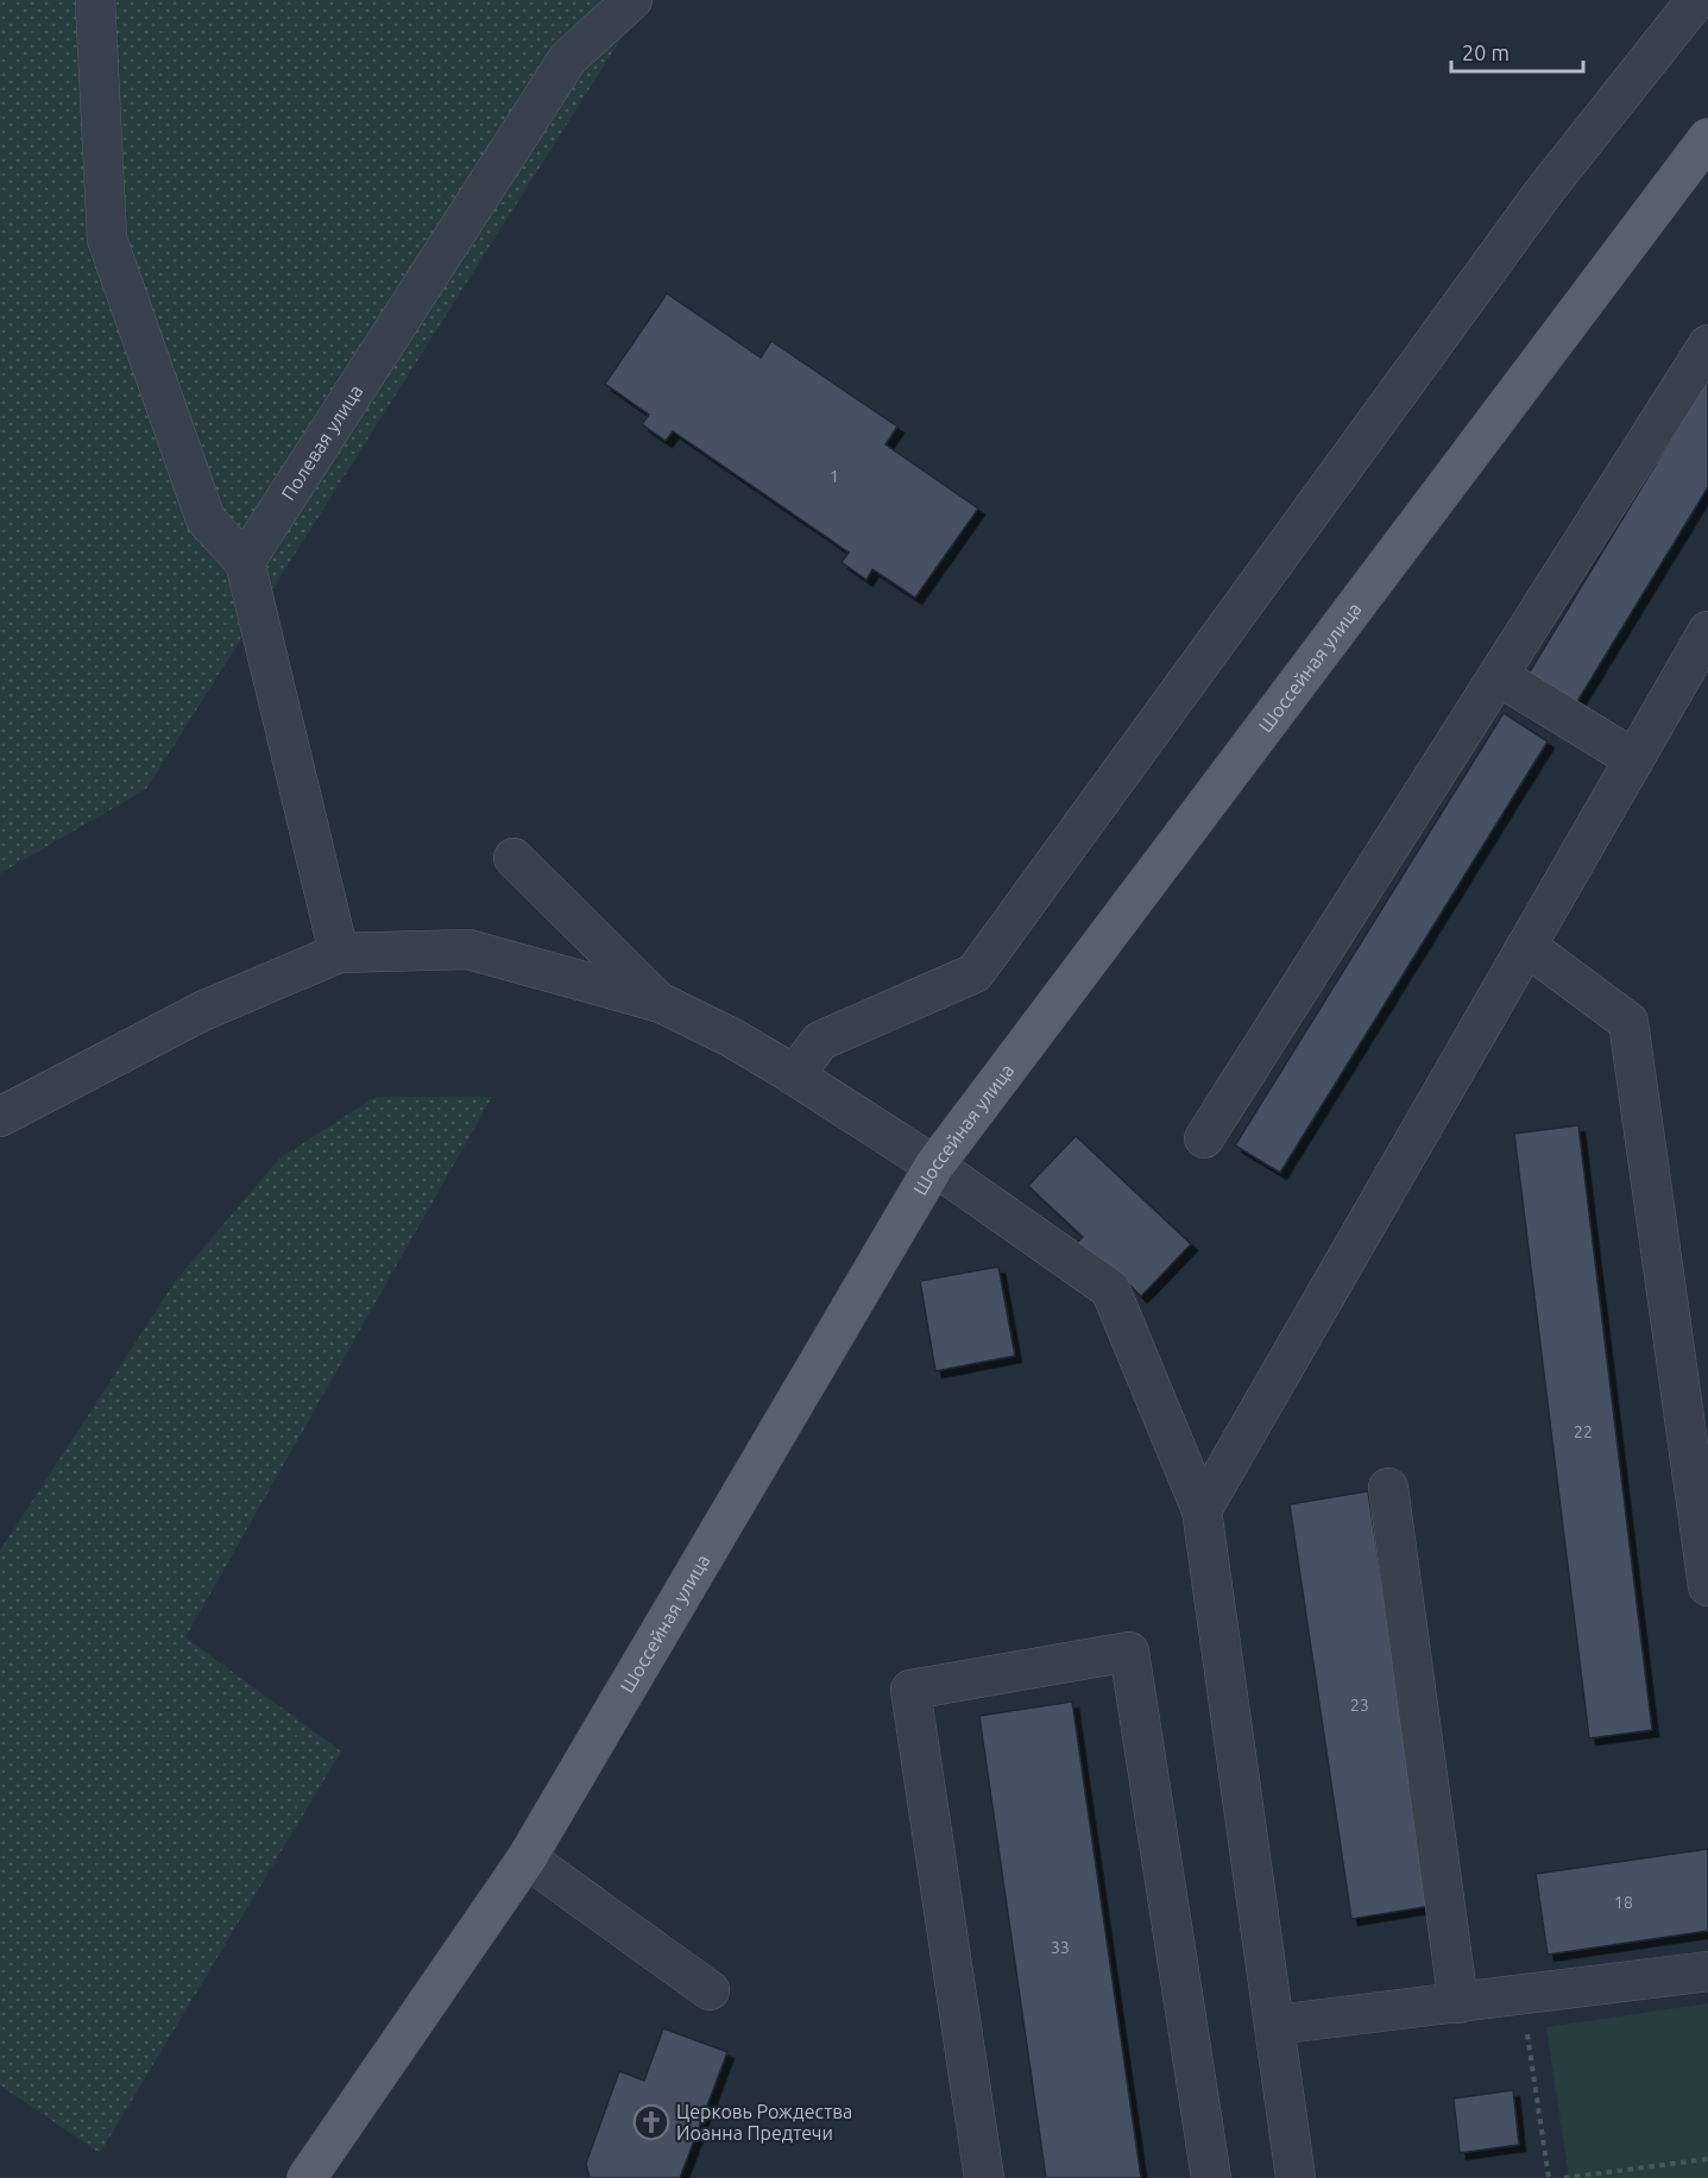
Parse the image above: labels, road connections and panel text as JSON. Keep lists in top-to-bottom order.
{
  "streets": {
    "main road": ["Шоссейная улица"],
    "street": ["Полевая улица"]
  },
  "places": {
    "church": ["Церковь Рождества Иоанна Предтечи"]
  },
  "house_numbers": [
    "1",
    "22",
    "23",
    "18",
    "33"
  ],
  "scale_bar": "20 m"
}
